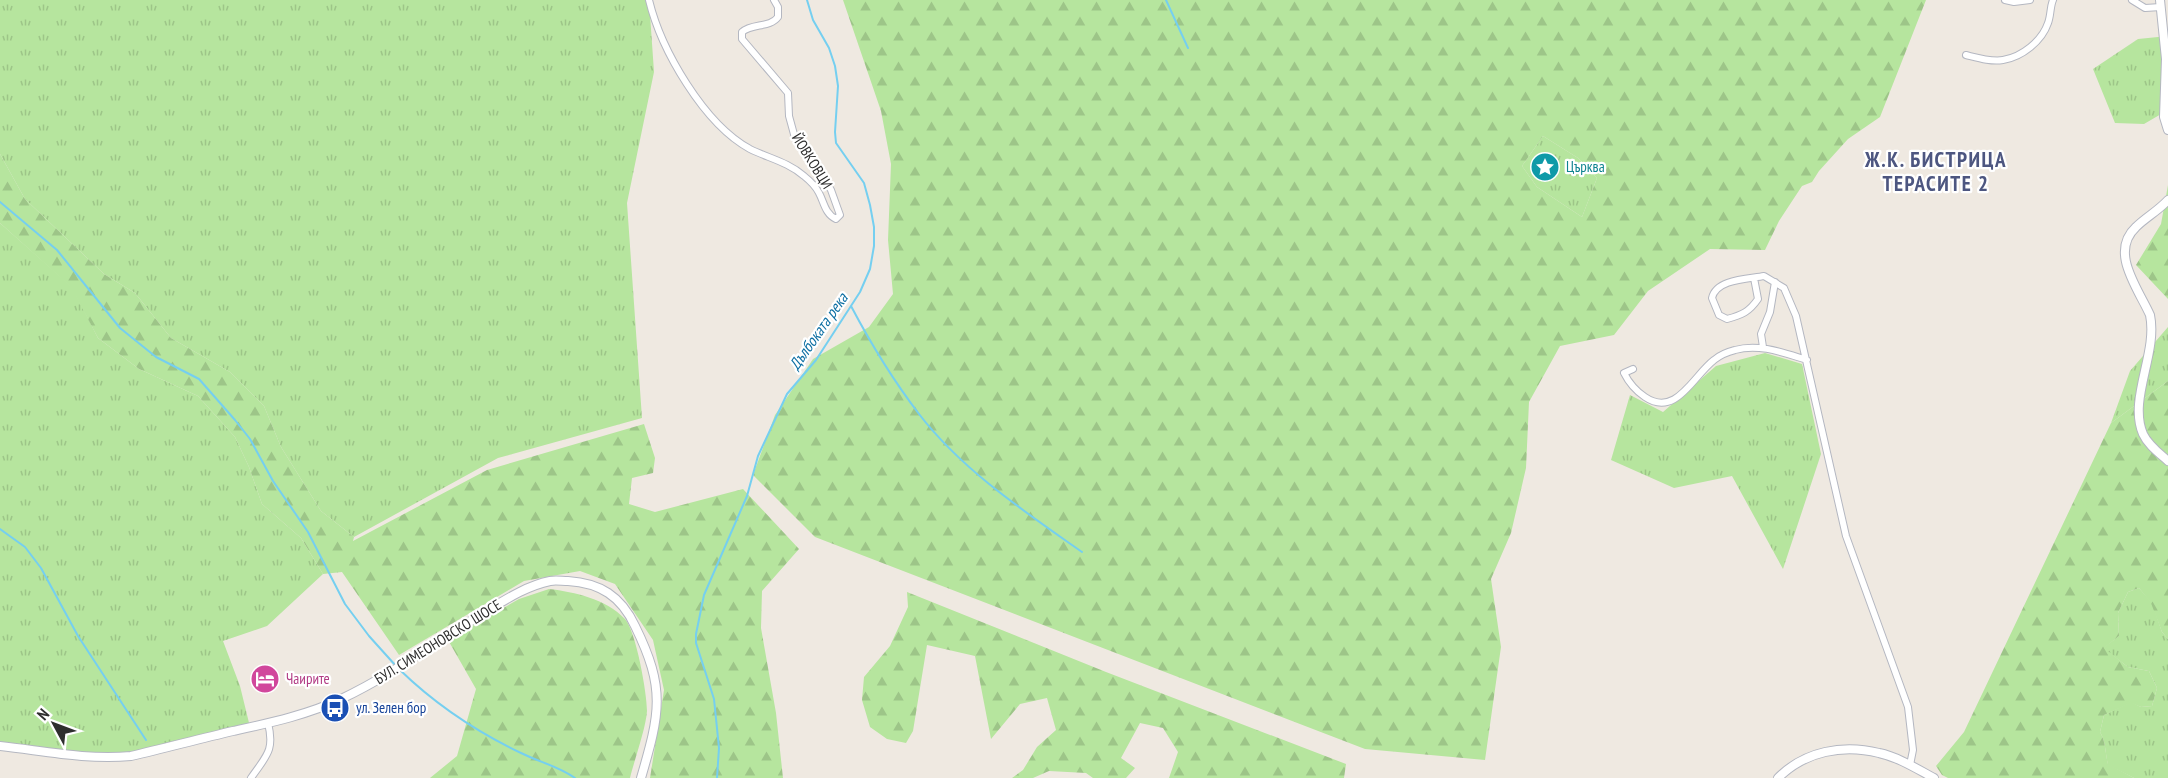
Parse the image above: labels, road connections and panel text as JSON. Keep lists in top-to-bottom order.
{
  "streets": {
    "street": ["ЙОВКОВЦИ", "БУЛ. СИМЕОНОВСКО ШОСЕ"]
  },
  "districts": ["Ж.К. БИСТРИЦА ТЕРАСИТЕ 2"],
  "water": ["Дълбоката река"],
  "places": {
    "place": ["Църква"],
    "hotel": ["Чаирите"],
    "bus stop": ["ул. Зелен бор"]
  },
  "north": "top left"
}
